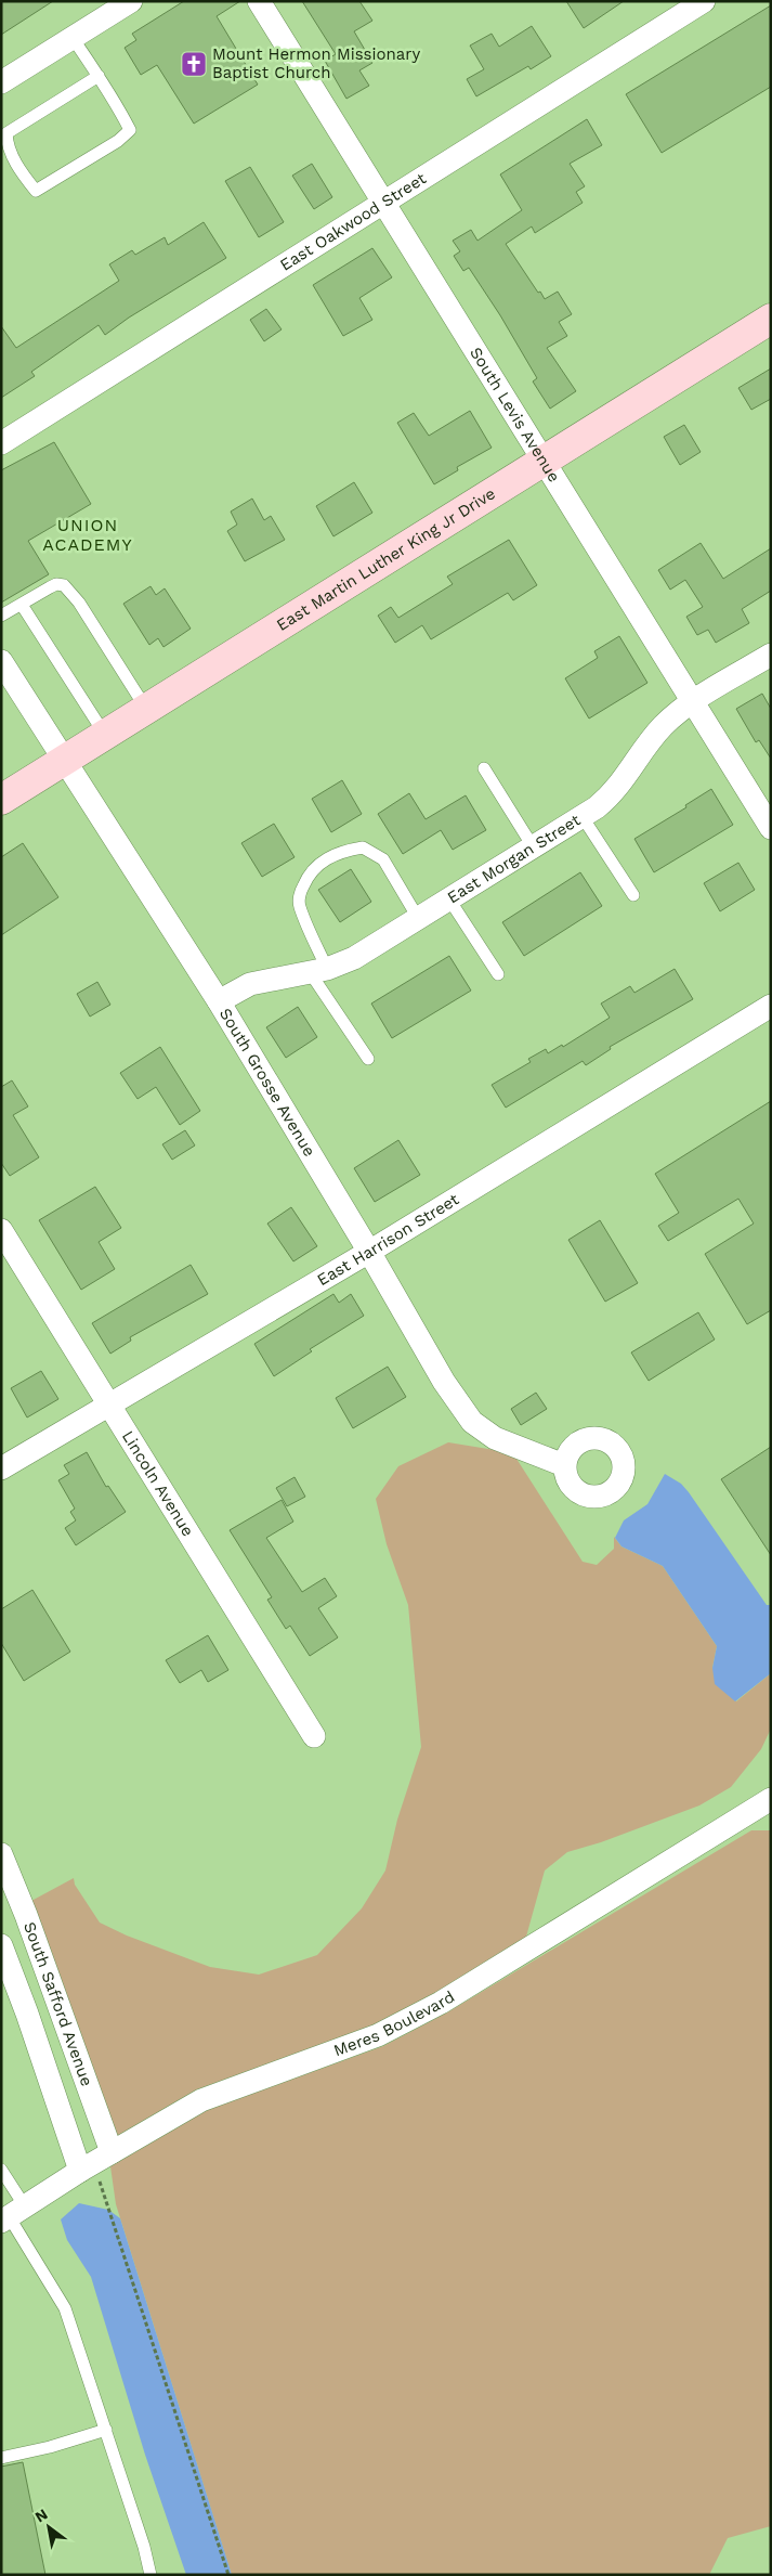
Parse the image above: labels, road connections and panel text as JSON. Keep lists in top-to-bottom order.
{
  "streets": {
    "street": [
      "East Oakwood Street",
      "South Levis Avenue",
      "East Martin Luther King Jr Drive",
      "East Morgan Street",
      "South Grosse Avenue",
      "East Harrison Street",
      "Lincoln Avenue",
      "South Safford Avenue",
      "Meres Boulevard"
    ]
  },
  "crossings": [
    ["East Oakwood Street", "South Levis Avenue"],
    ["South Levis Avenue", "East Martin Luther King Jr Drive"],
    ["South Levis Avenue", "East Morgan Street"],
    ["East Martin Luther King Jr Drive", "South Grosse Avenue"],
    ["East Morgan Street", "South Grosse Avenue"],
    ["South Grosse Avenue", "East Harrison Street"],
    ["East Harrison Street", "Lincoln Avenue"],
    ["South Safford Avenue", "Meres Boulevard"]
  ],
  "districts": ["UNION ACADEMY"],
  "places": {
    "church": ["Mount Hermon Missionary Baptist Church"]
  },
  "north": "top left"
}
